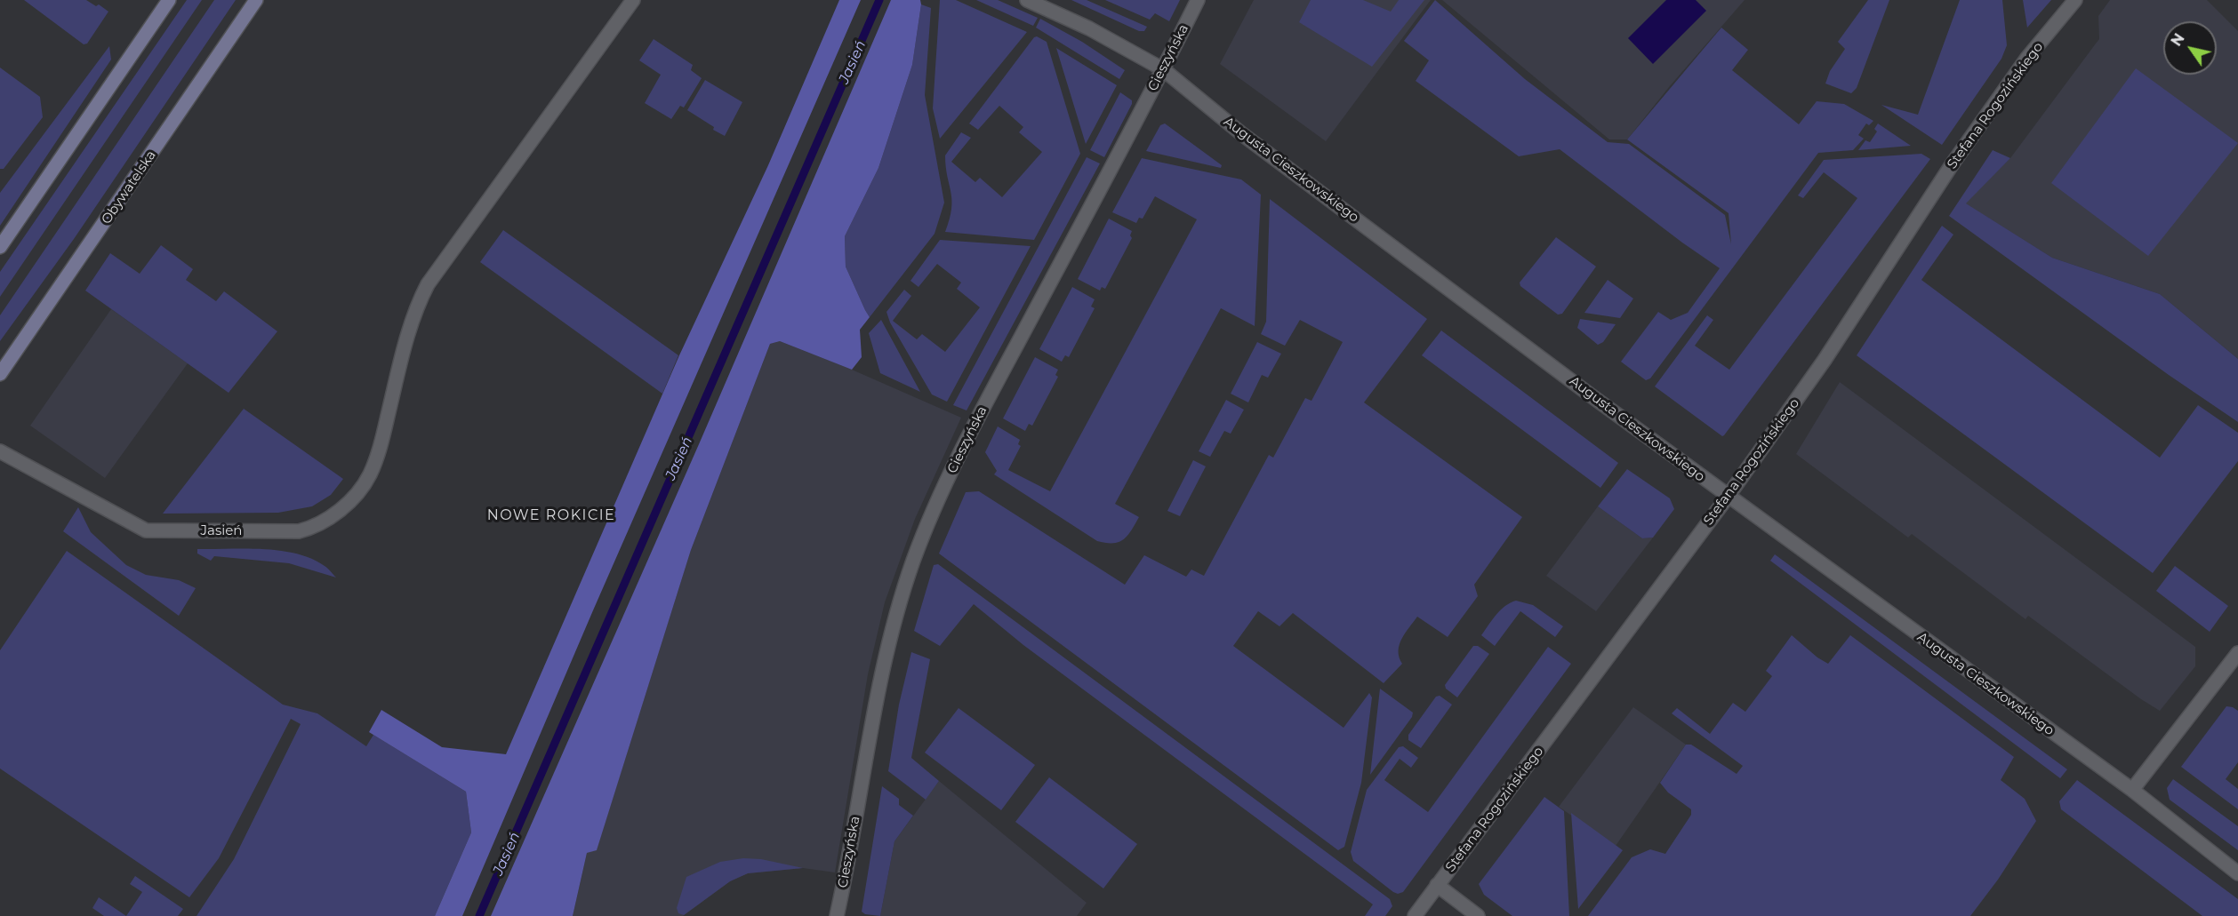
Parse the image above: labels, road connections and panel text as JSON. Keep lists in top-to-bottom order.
{
  "streets": {
    "main road": ["Obywatelska"],
    "street": [
      "Cieszyńska",
      "Stefana Rogozińskiego",
      "Augusta Cieszkowskiego",
      "Jasień"
    ]
  },
  "crossings": [
    ["Cieszyńska", "Augusta Cieszkowskiego"],
    ["Stefana Rogozińskiego", "Augusta Cieszkowskiego"]
  ],
  "districts": ["NOWE ROKICIE"],
  "water": ["Jasień"],
  "north": "top left"
}
